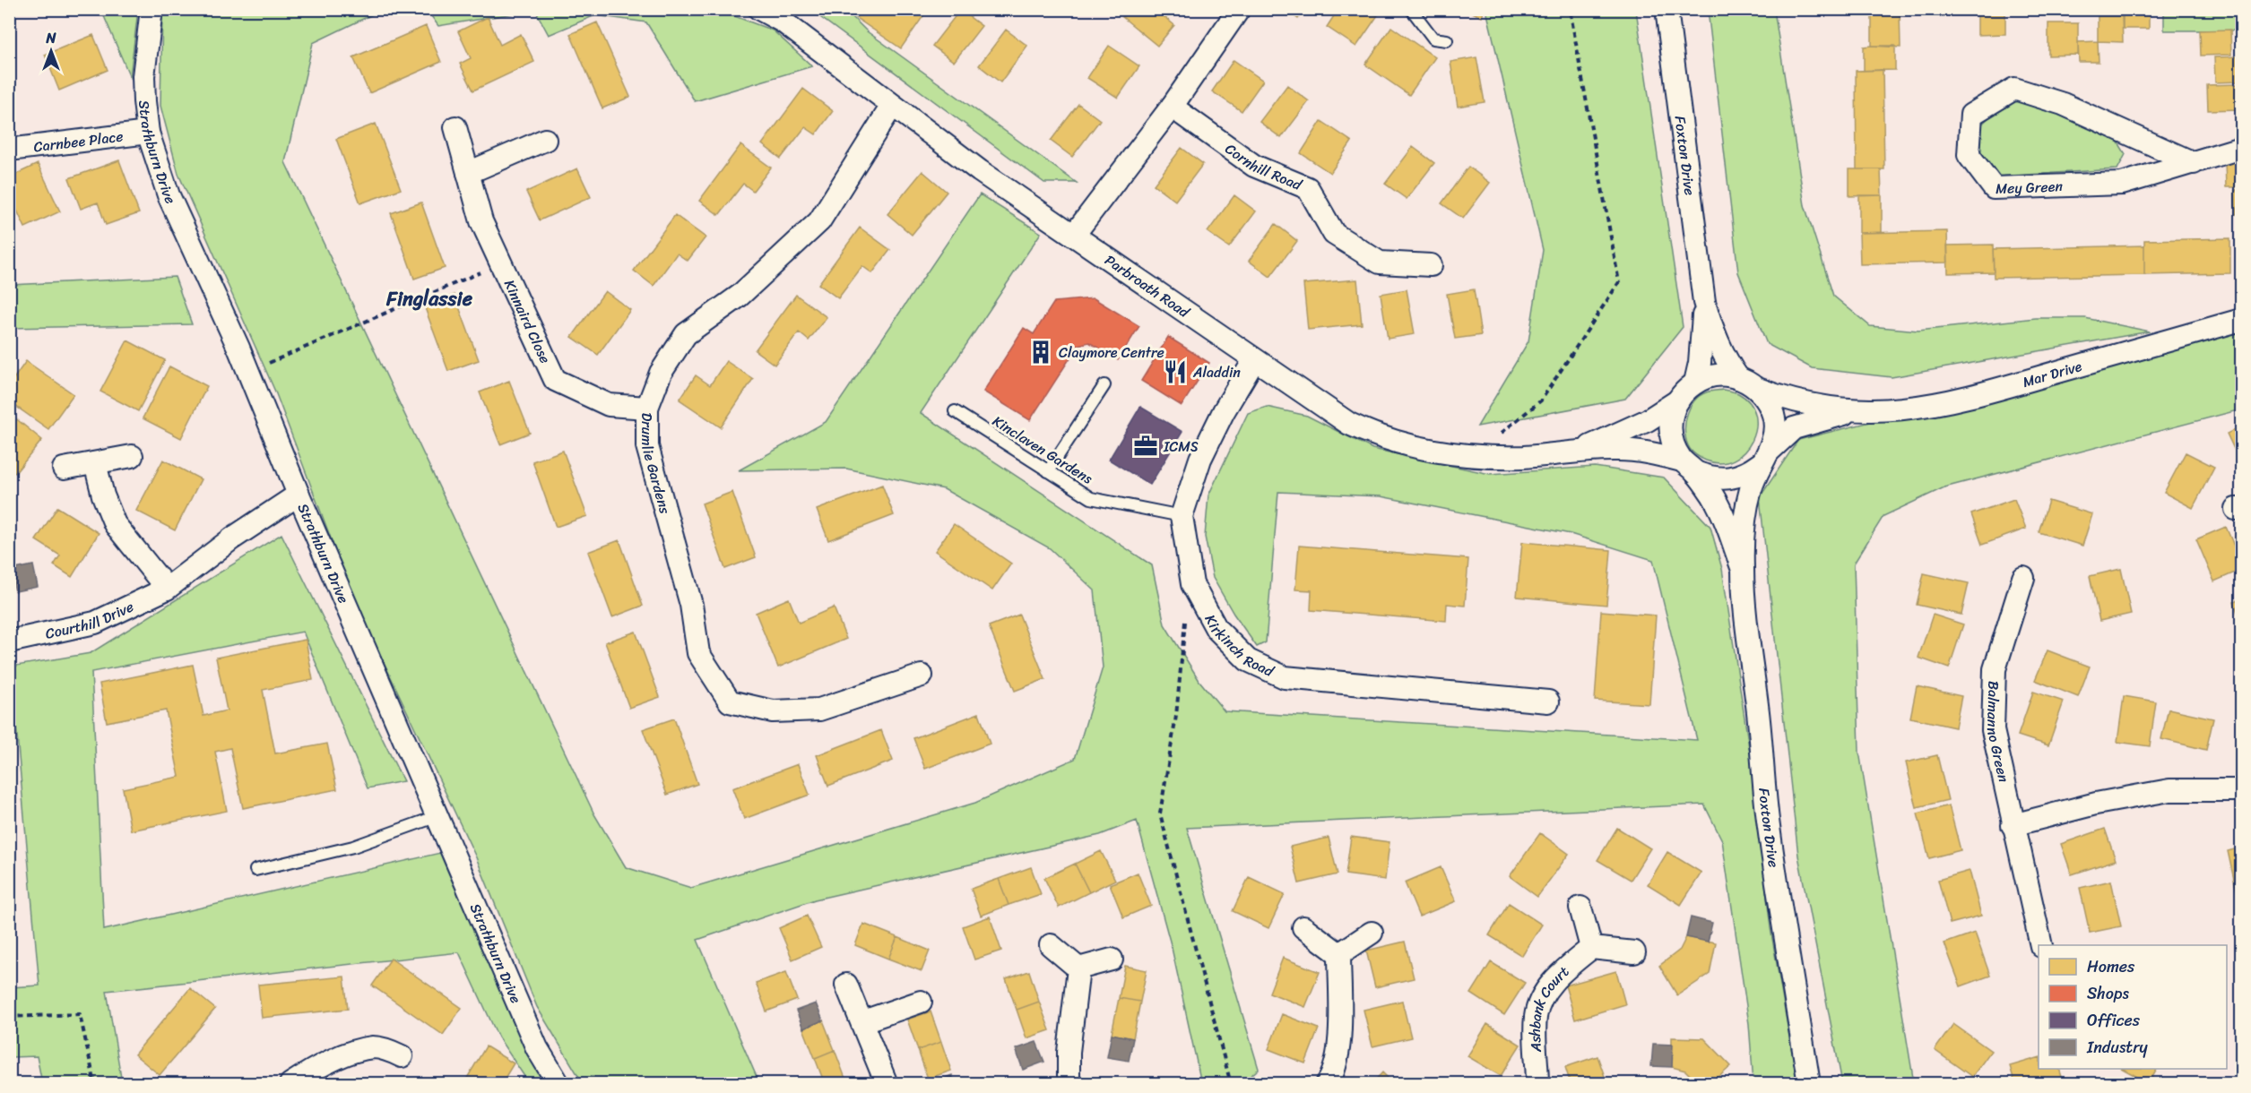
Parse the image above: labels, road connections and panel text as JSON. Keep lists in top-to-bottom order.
{
  "streets": {
    "street": [
      "Carnbee Place",
      "Strathburn Drive",
      "Foxton Drive",
      "Cornhill Road",
      "Mey Green",
      "Parbroath Road",
      "Kinnaird Close",
      "Mar Drive",
      "Drumlie Gardens",
      "Courthill Drive",
      "Kirkinch Road",
      "Balmanno Green",
      "Ashbank Court"
    ],
    "lane": ["Kinclaven Gardens"]
  },
  "crossings": [
    ["Carnbee Place", "Strathburn Drive"],
    ["Strathburn Drive", "Courthill Drive"],
    ["Foxton Drive", "Parbroath Road"],
    ["Foxton Drive", "Mar Drive"],
    ["Parbroath Road", "Mar Drive"],
    ["Parbroath Road", "Drumlie Gardens"],
    ["Parbroath Road", "Kirkinch Road"],
    ["Kinnaird Close", "Drumlie Gardens"],
    ["Kinclaven Gardens", "Kirkinch Road"]
  ],
  "districts": ["Finglassie"],
  "places": {
    "building": ["Claymore Centre"],
    "restaurant": ["Aladdin"],
    "office": ["ICMS"]
  },
  "legend": [
    "Homes",
    "Shops",
    "Offices",
    "Industry"
  ],
  "north": "top"
}
